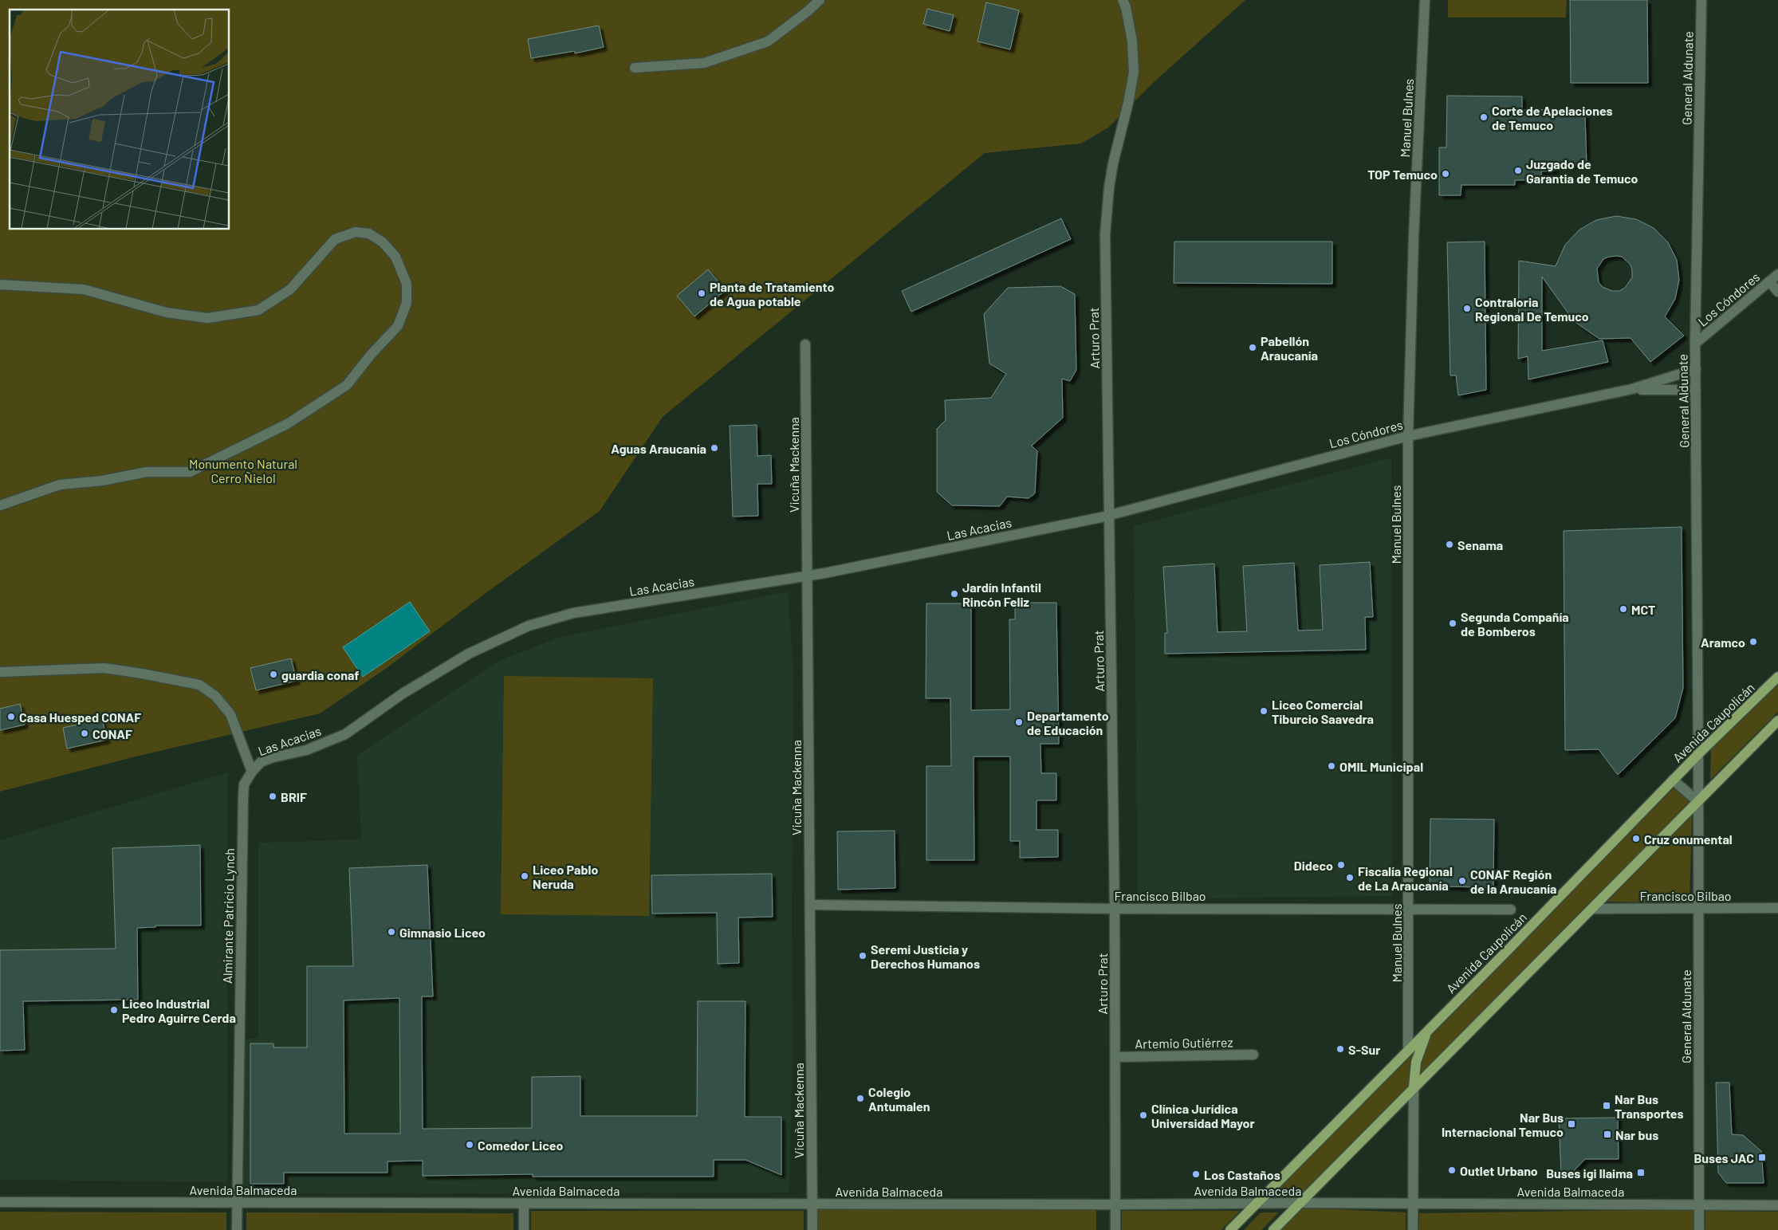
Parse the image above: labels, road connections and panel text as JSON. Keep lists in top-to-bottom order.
{
  "streets": {
    "main road": ["Avenida Caupolicán"],
    "street": [
      "General Aldunate",
      "Manuel Bulnes",
      "Los Cóndores",
      "Arturo Prat",
      "Vicuña Mackenna",
      "Las Acacias",
      "Francisco Bilbao",
      "Almirante Patricio Lynch",
      "Artemio Gutiérrez",
      "Avenida Balmaceda"
    ]
  },
  "crossings": [
    ["General Aldunate", "Los Cóndores"],
    ["General Aldunate", "Avenida Caupolicán"],
    ["General Aldunate", "Francisco Bilbao"],
    ["General Aldunate", "Avenida Balmaceda"],
    ["Manuel Bulnes", "Los Cóndores"],
    ["Manuel Bulnes", "Avenida Caupolicán"],
    ["Manuel Bulnes", "Francisco Bilbao"],
    ["Los Cóndores", "Arturo Prat"],
    ["Los Cóndores", "Las Acacias"],
    ["Arturo Prat", "Las Acacias"],
    ["Arturo Prat", "Francisco Bilbao"],
    ["Arturo Prat", "Artemio Gutiérrez"],
    ["Arturo Prat", "Avenida Balmaceda"],
    ["Vicuña Mackenna", "Las Acacias"],
    ["Vicuña Mackenna", "Francisco Bilbao"],
    ["Vicuña Mackenna", "Avenida Balmaceda"],
    ["Las Acacias", "Almirante Patricio Lynch"],
    ["Avenida Caupolicán", "Avenida Balmaceda"],
    ["Almirante Patricio Lynch", "Avenida Balmaceda"]
  ],
  "parks": ["Monumento Natural Cerro Ñielol"],
  "places": {
    "other": [
      "Corte de Apelaciones de Temuco",
      "Juzgado de Garantia de Temuco",
      "TOP Temuco",
      "Planta de Tratamiento de Agua potable",
      "Contraloria Regional De Temuco",
      "Pabellón Araucanía",
      "Aguas Araucanía",
      "Senama",
      "Jardín Infantil Rincón Feliz",
      "MCT",
      "Segunda Compañía de Bomberos",
      "Aramco",
      "guardia conaf",
      "Liceo Comercial Tiburcio Saavedra",
      "Casa Huesped CONAF",
      "Departamento de Educación",
      "CONAF",
      "OMIL Municipal",
      "BRIF",
      "Cruz onumental",
      "Dideco",
      "Liceo Pablo Neruda",
      "Fiscalía Regional de La Araucanía",
      "CONAF Región de la Araucanía",
      "Gimnasio Liceo",
      "Seremi Justicia y Derechos Humanos",
      "Liceo Industrial Pedro Aguirre Cerda",
      "S-Sur",
      "Colegio Antumalen",
      "Clínica Jurídica Universidad Mayor",
      "Comedor Liceo",
      "Outlet Urbano",
      "Los Castaños"
    ],
    "transit": [
      "Nar Bus Transportes",
      "Nar Bus Internacional Temuco",
      "Nar bus",
      "Buses JAC",
      "Buses igi llaima"
    ]
  }
}
